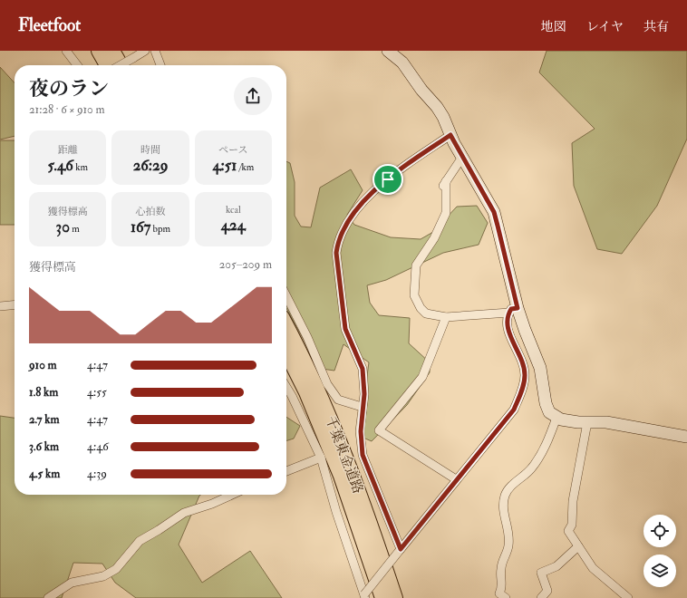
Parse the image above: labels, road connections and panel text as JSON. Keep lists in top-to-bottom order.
{
  "streets": {
    "highway": ["千葉東金道路"]
  },
  "page": {
    "header": "Fleetfoot",
    "nav": ["地図", "レイヤ", "共有"],
    "heading": ["夜のラン", "21:28 · 6 × 910 m"],
    "stats": [
      ["距離", "5.46 km"],
      ["時間", "26:29"],
      ["ペース", "4:51 /km"],
      ["獲得標高", "30 m"],
      ["心拍数", "167 bpm"],
      ["kcal", "424"]
    ],
    "chart": ["獲得標高", "205–209 m"],
    "list": [
      {
        "name": "910 m",
        "note": "4:47"
      },
      {
        "name": "1.8 km",
        "note": "4:55"
      },
      {
        "name": "2.7 km",
        "note": "4:47"
      },
      {
        "name": "3.6 km",
        "note": "4:46"
      },
      {
        "name": "4.5 km",
        "note": "4:39"
      }
    ]
  }
}
